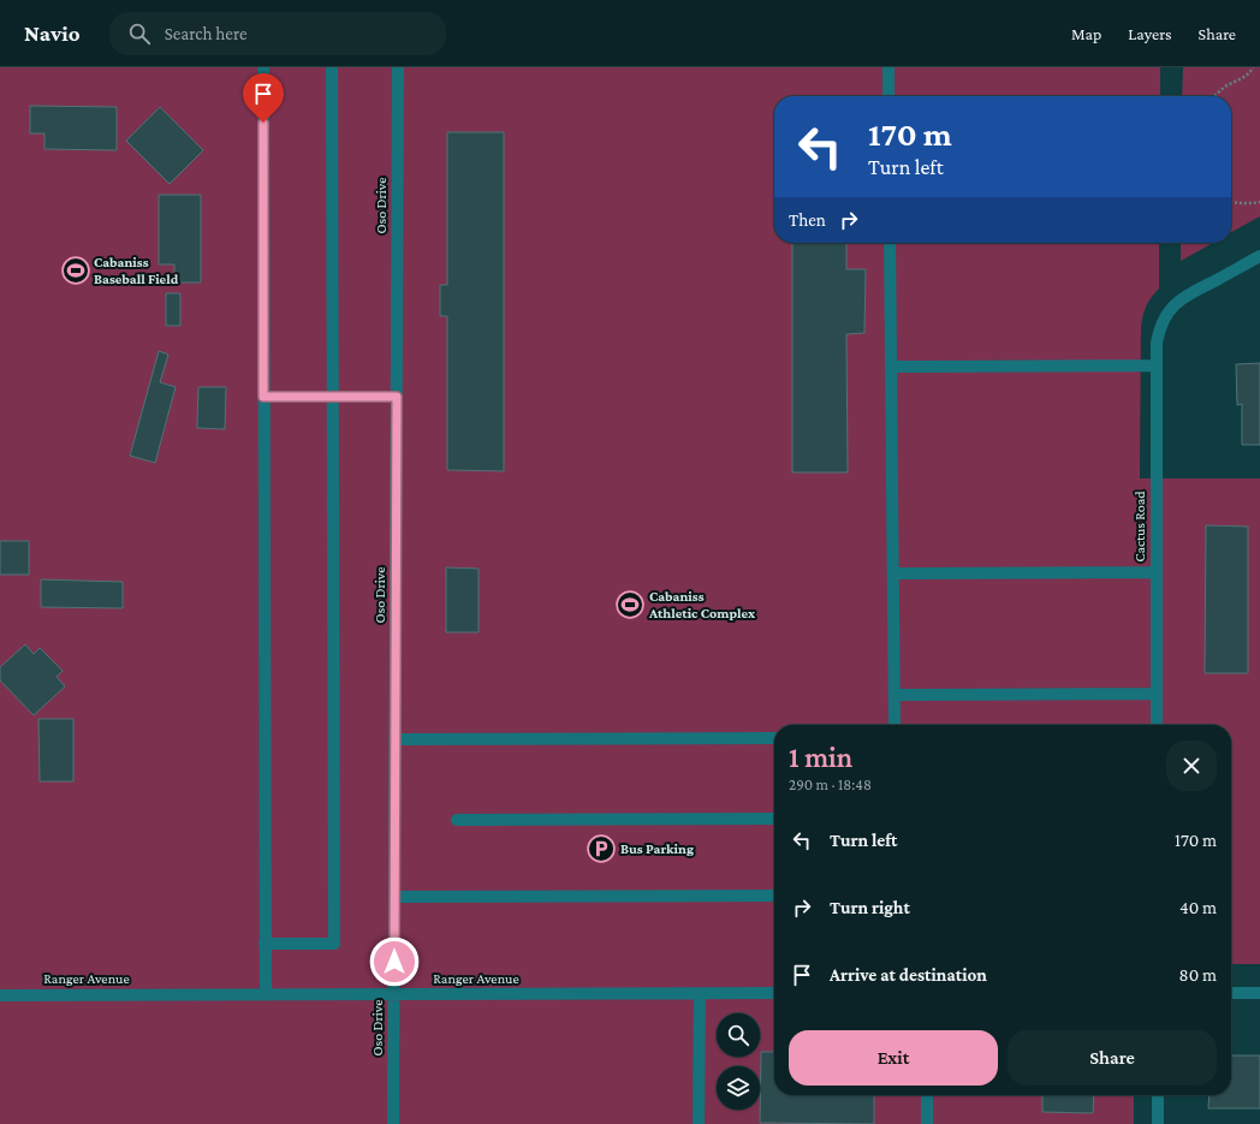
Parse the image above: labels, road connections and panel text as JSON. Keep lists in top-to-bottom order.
{
  "streets": {
    "street": ["Oso Drive", "Cactus Road", "Ranger Avenue"]
  },
  "crossings": [
    ["Oso Drive", "Ranger Avenue"]
  ],
  "places": {
    "sports": ["Cabaniss Baseball Field", "Cabaniss Athletic Complex"],
    "parking": ["Bus Parking"]
  },
  "page": {
    "header": "Navio",
    "search": "Search here",
    "nav": ["Map", "Layers", "Share"],
    "turn": ["170 m", "Turn left"],
    "then": "Then",
    "heading": ["1 min", "290 m · 18:48"],
    "list": [
      {
        "name": "Turn left",
        "value": "170 m"
      },
      {
        "name": "Turn right",
        "value": "40 m"
      },
      {
        "name": "Arrive at destination",
        "value": "80 m"
      }
    ],
    "buttons": ["Exit", "Share"]
  }
}
